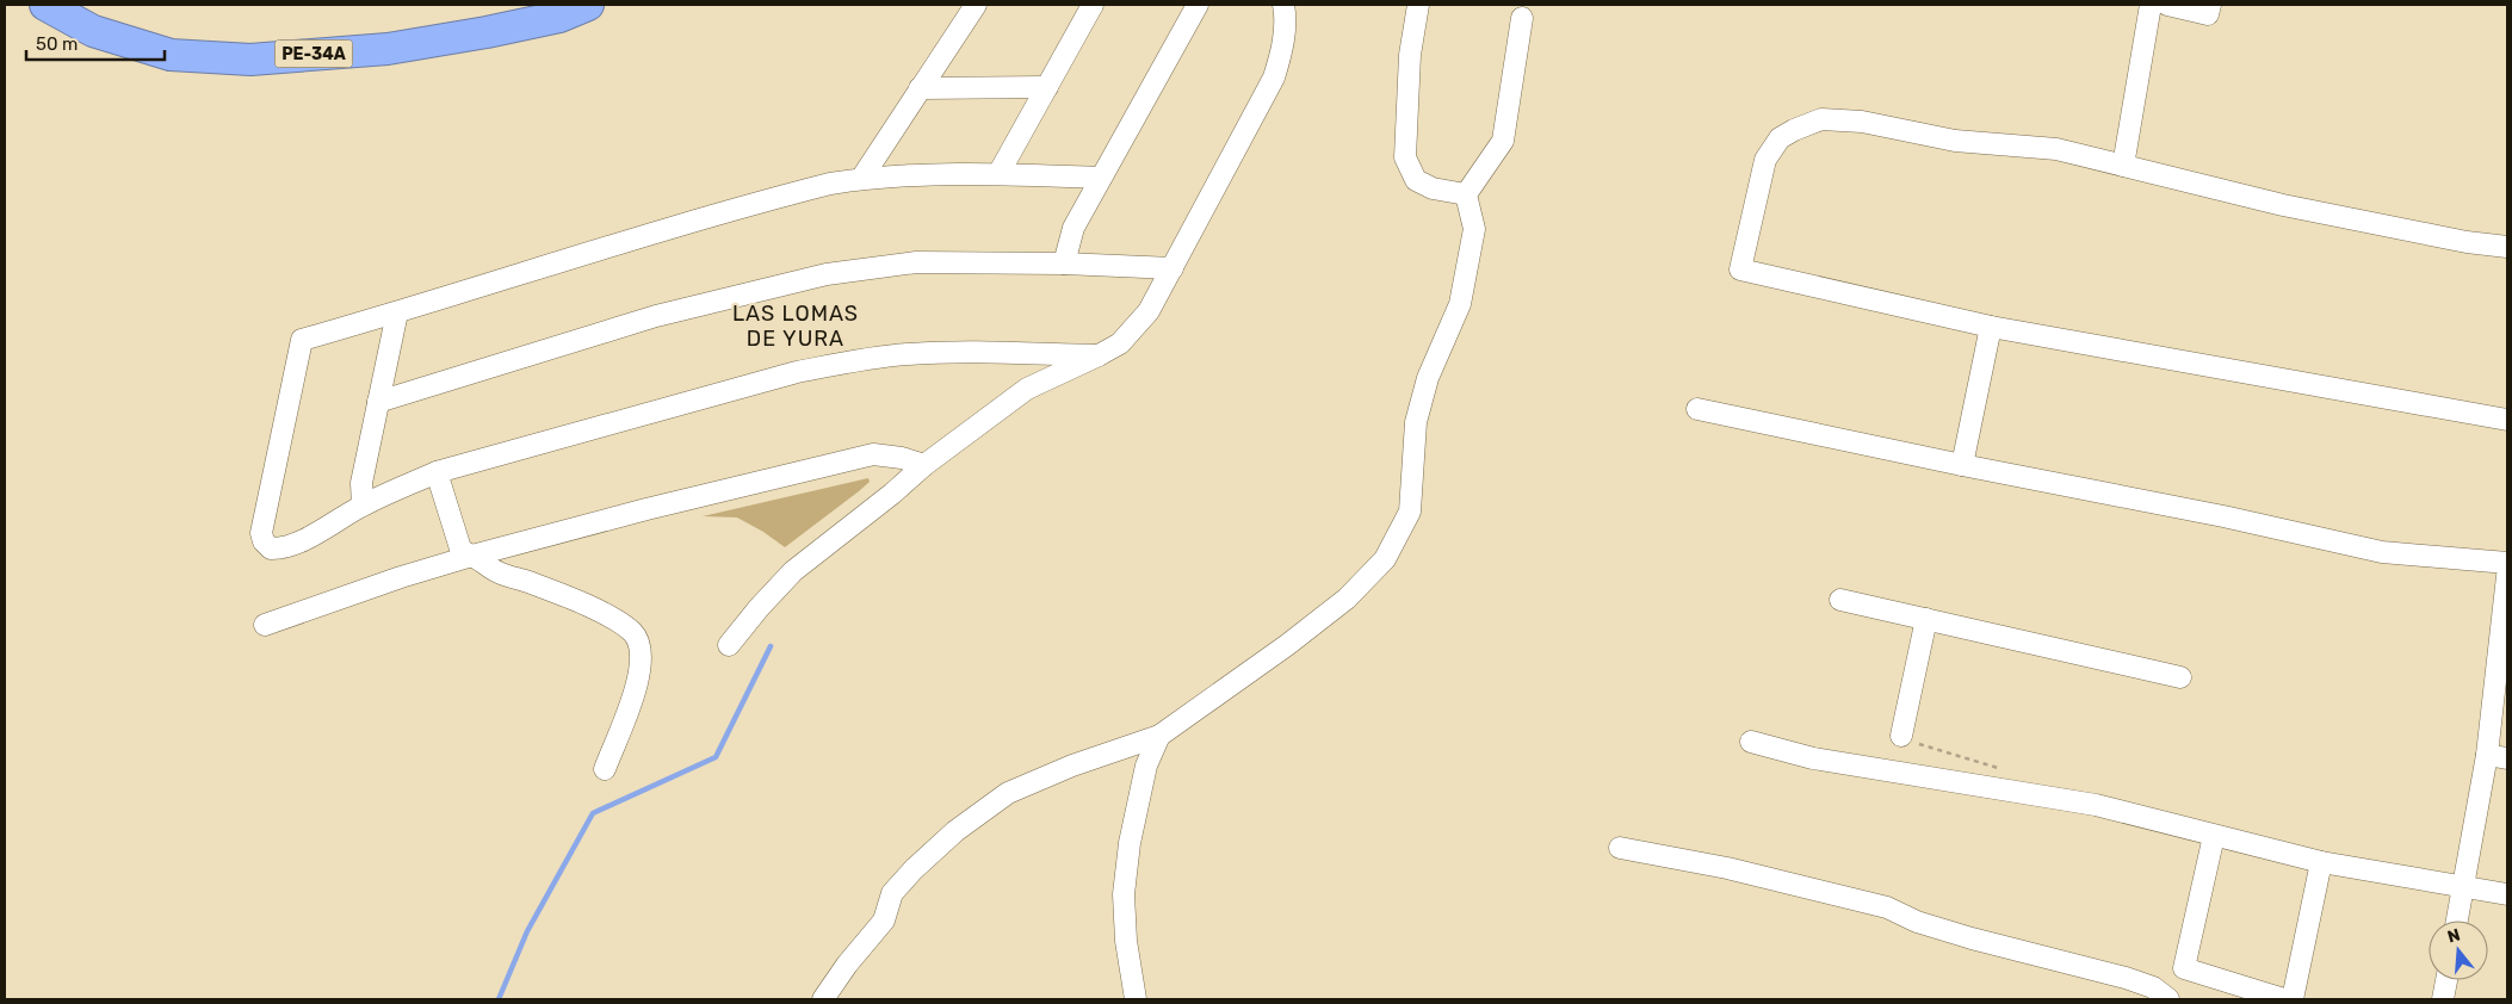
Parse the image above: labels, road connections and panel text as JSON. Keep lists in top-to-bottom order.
{
  "streets": {
    "highway": ["PE-34A"]
  },
  "districts": ["LAS LOMAS DE YURA"],
  "scale_bar": "50 m",
  "north": "top"
}
